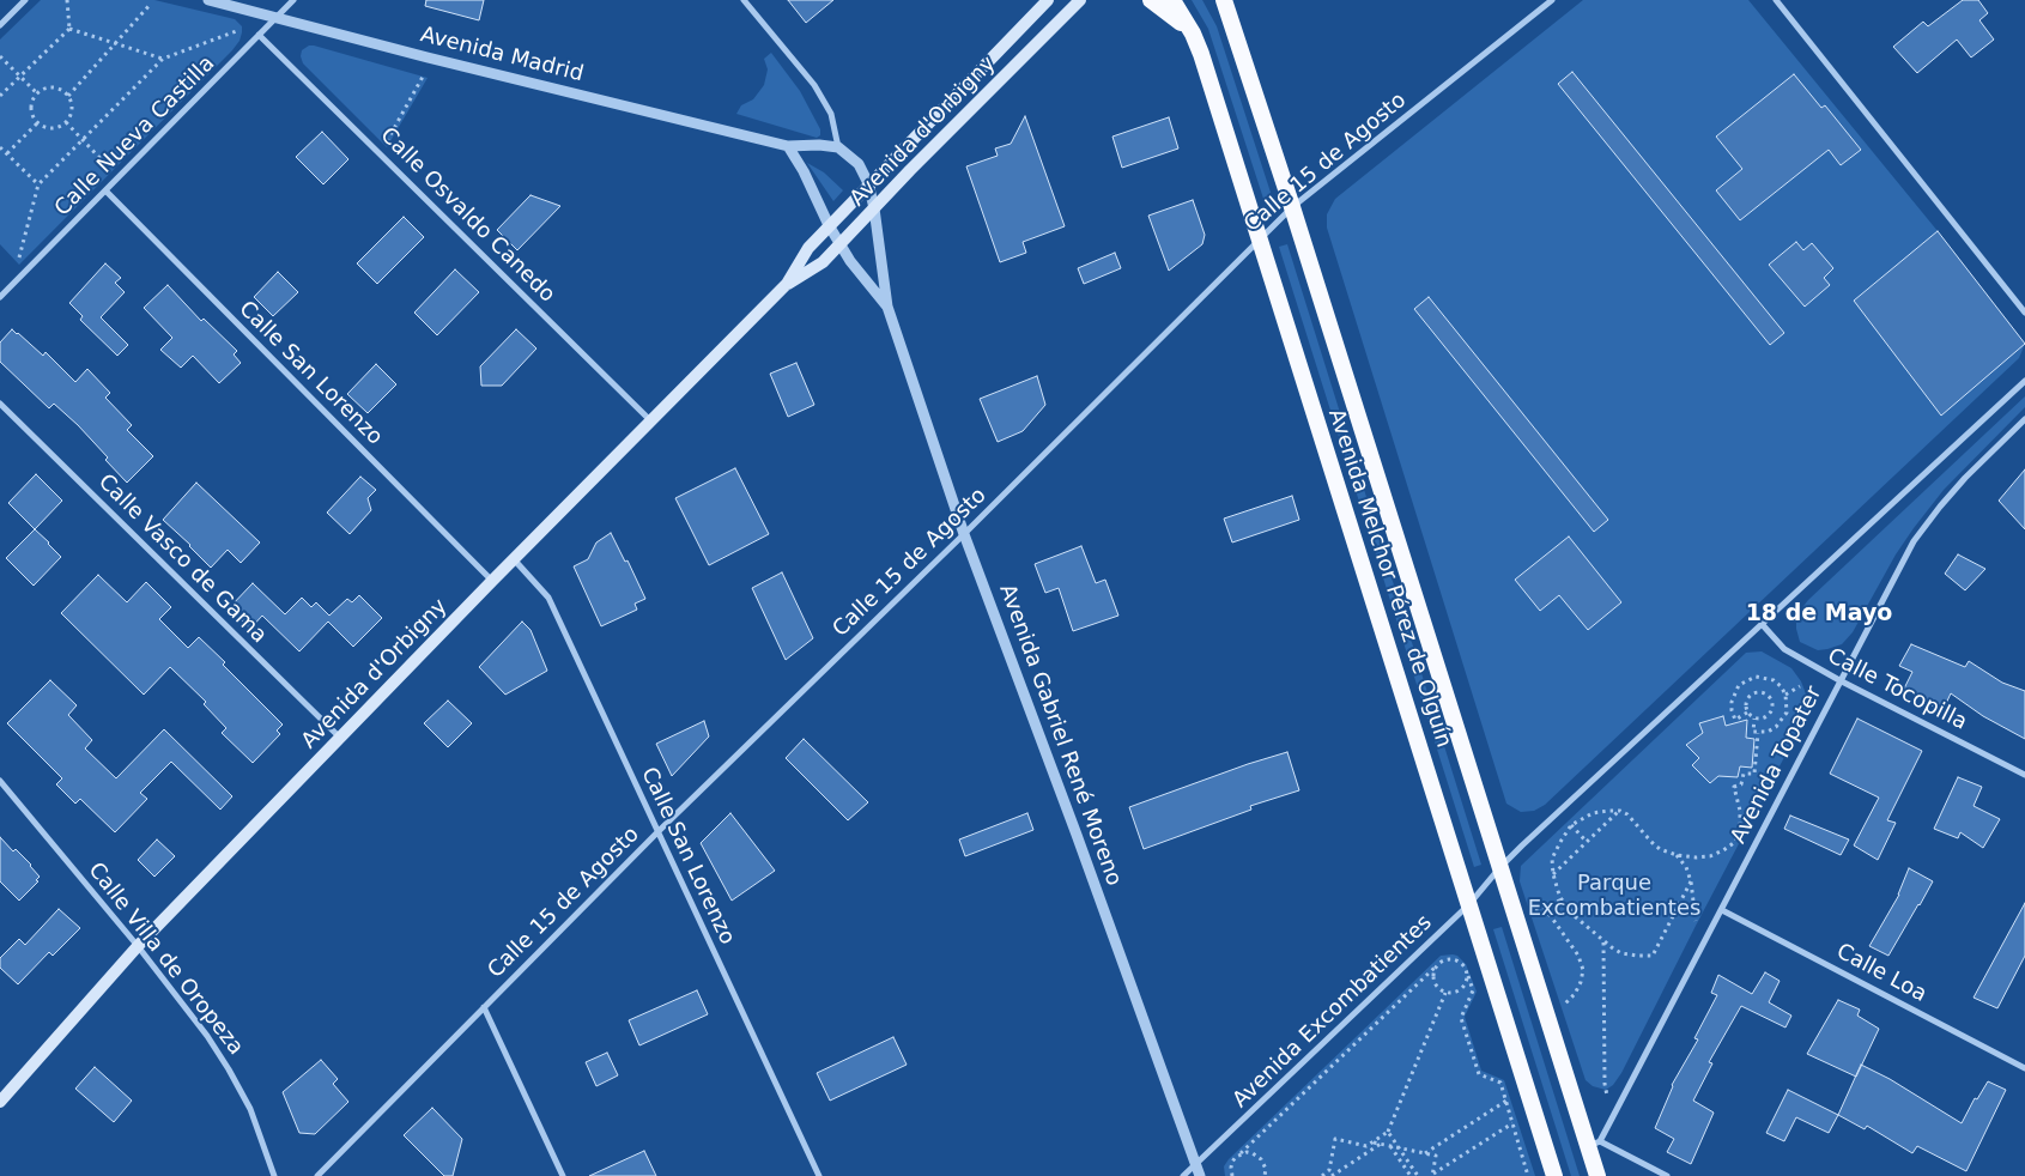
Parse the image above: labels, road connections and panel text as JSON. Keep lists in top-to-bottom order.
{
  "streets": {
    "highway": ["Avenida Melchor Pérez de Olguín"],
    "main road": ["Avenida d'Orbigny"],
    "street": [
      "Avenida Madrid",
      "Calle Nueva Castilla",
      "Calle 15 de Agosto",
      "Calle Osvaldo Canedo",
      "Calle San Lorenzo",
      "Calle Vasco de Gama",
      "Calle Tocopilla",
      "Avenida Gabriel René Moreno",
      "Avenida Topater",
      "Calle Villa de Oropeza",
      "Calle Loa",
      "Avenida Excombatientes"
    ]
  },
  "crossings": [
    ["Avenida Madrid", "Calle Nueva Castilla"],
    ["Avenida d'Orbigny", "Calle Osvaldo Canedo"],
    ["Avenida d'Orbigny", "Calle San Lorenzo"],
    ["Avenida d'Orbigny", "Calle Vasco de Gama"],
    ["Avenida d'Orbigny", "Avenida Gabriel René Moreno"],
    ["Avenida d'Orbigny", "Calle Villa de Oropeza"],
    ["Calle Nueva Castilla", "Calle Osvaldo Canedo"],
    ["Calle Nueva Castilla", "Calle San Lorenzo"],
    ["Calle 15 de Agosto", "Calle San Lorenzo"],
    ["Calle 15 de Agosto", "Avenida Melchor Pérez de Olguín"],
    ["Calle 15 de Agosto", "Avenida Gabriel René Moreno"],
    ["Avenida Melchor Pérez de Olguín", "Avenida Topater"],
    ["Avenida Melchor Pérez de Olguín", "Avenida Excombatientes"],
    ["Calle Tocopilla", "Avenida Topater"],
    ["Avenida Gabriel René Moreno", "Avenida Excombatientes"],
    ["Avenida Topater", "Calle Loa"]
  ],
  "districts": ["18 de Mayo"],
  "parks": ["Parque Excombatientes"]
}
